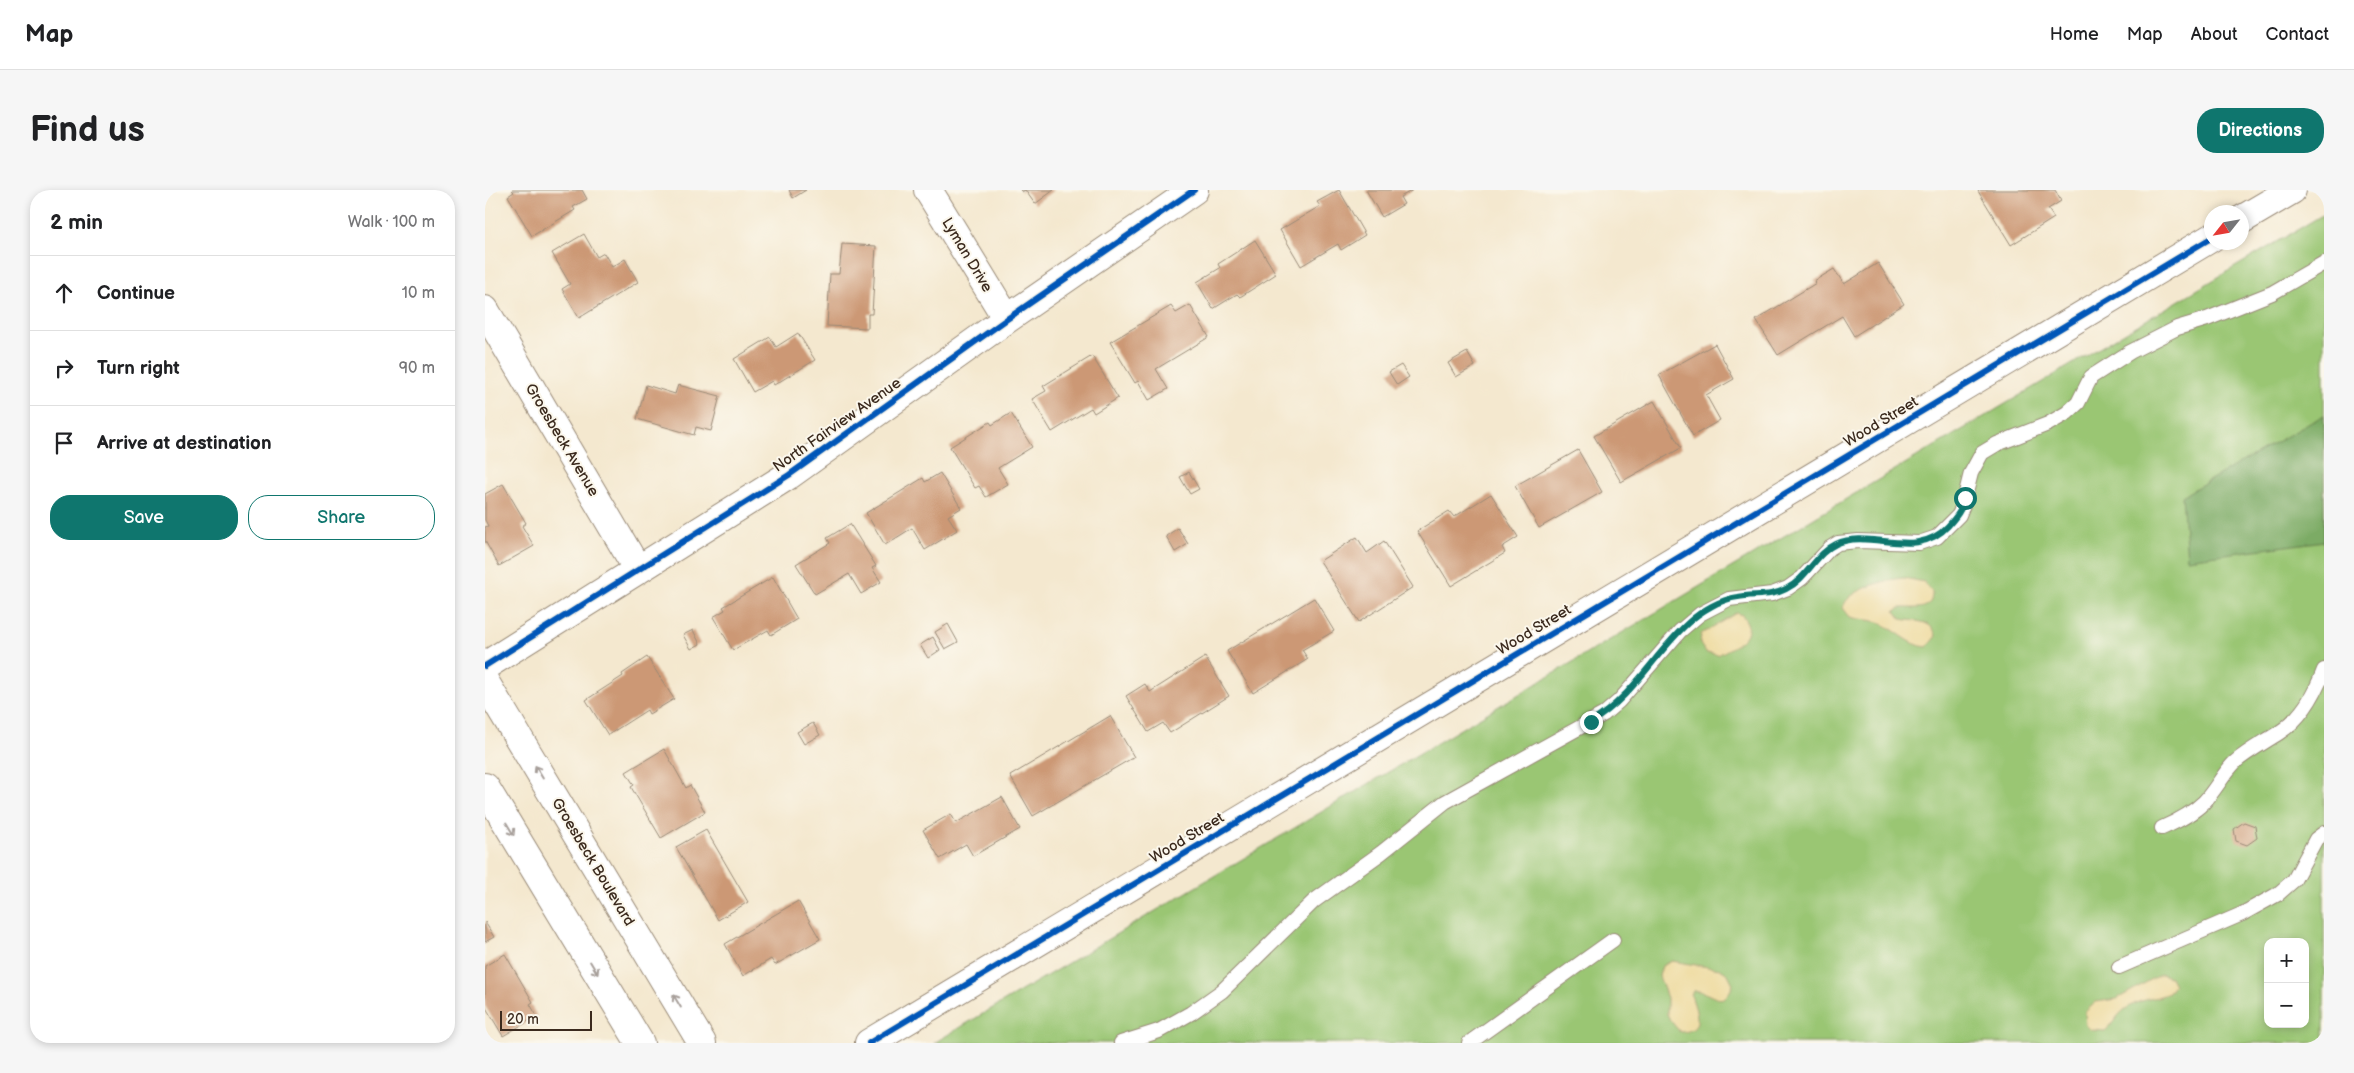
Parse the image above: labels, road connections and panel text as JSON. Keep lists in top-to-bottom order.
{
  "streets": {
    "street": [
      "Lyman Drive",
      "Wood Street",
      "North Fairview Avenue",
      "Groesbeck Avenue",
      "Groesbeck Boulevard"
    ]
  },
  "crossings": [
    ["Lyman Drive", "North Fairview Avenue"],
    ["North Fairview Avenue", "Groesbeck Avenue"]
  ],
  "scale_bar": "20 m",
  "north": "bottom left",
  "page": {
    "header": "Map",
    "nav": [
      "Home",
      "Map",
      "About",
      "Contact"
    ],
    "buttons": [
      "Directions",
      ["Save", "Share"]
    ],
    "title": "Find us",
    "heading": ["2 min", "Walk · 100 m"],
    "list": [
      ["Continue", "10 m"],
      ["Turn right", "90 m"],
      "Arrive at destination"
    ],
    "map_buttons": ["+", "−"],
    "scale": "20 m"
  }
}
